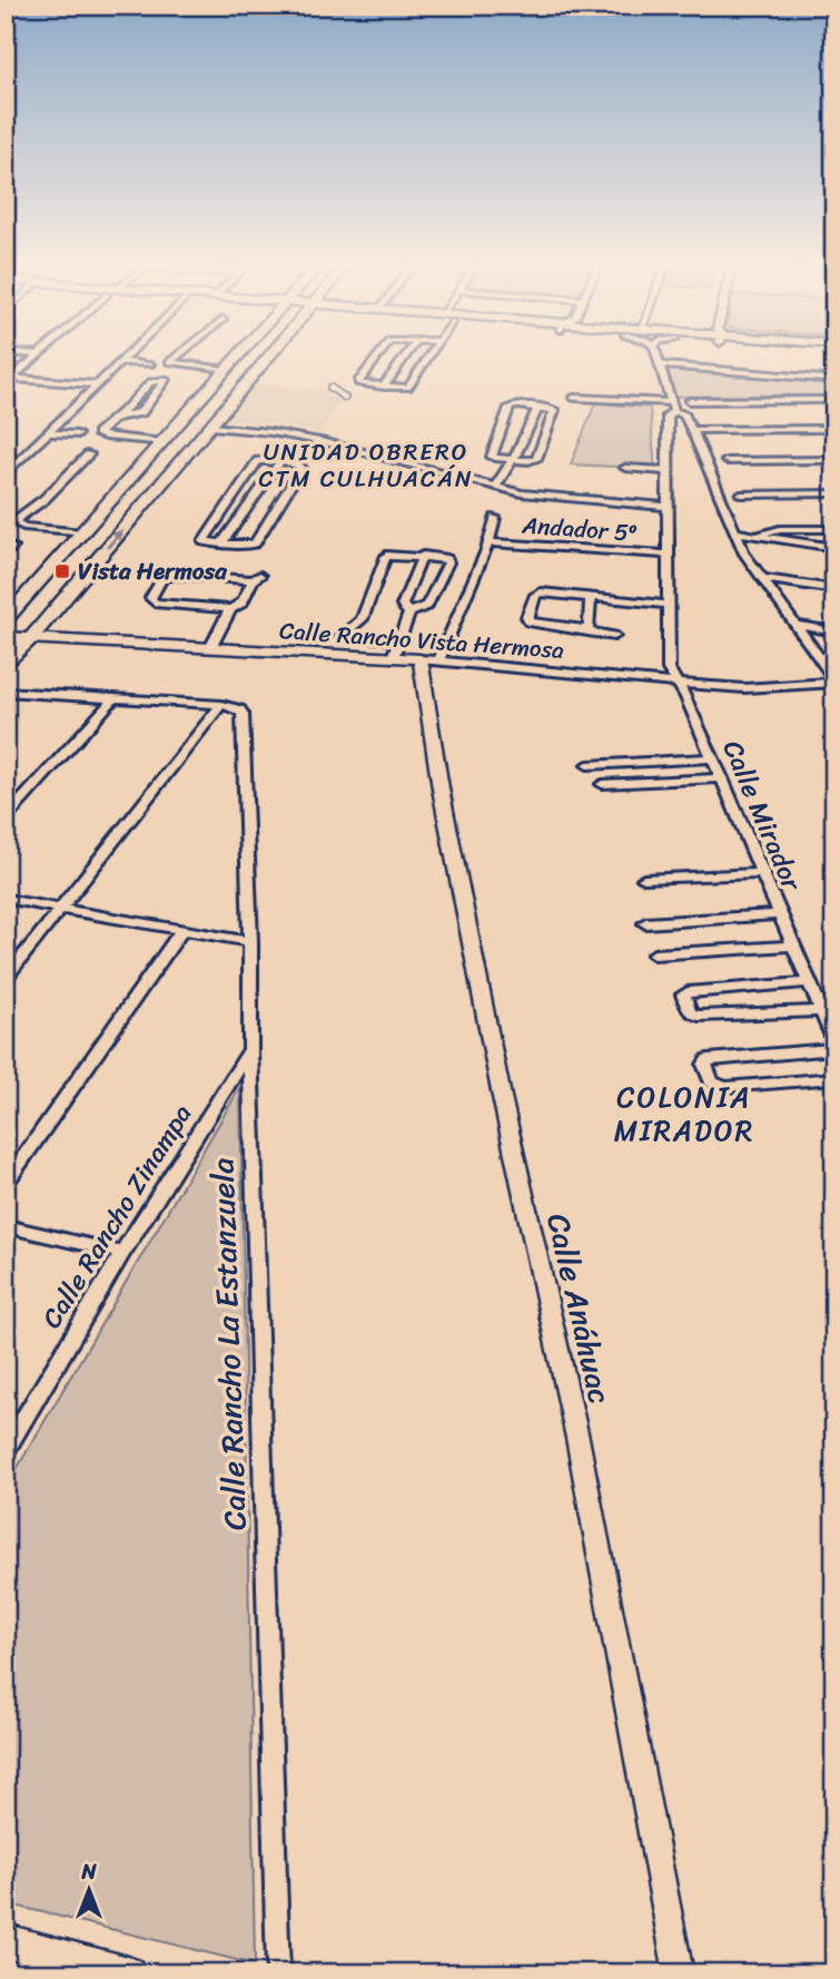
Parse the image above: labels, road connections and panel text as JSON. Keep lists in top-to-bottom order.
{
  "streets": {
    "street": [
      "Andador 5º",
      "Calle Rancho Vista Hermosa",
      "Calle Mirador",
      "Calle Rancho Zinampa",
      "Calle Anáhuac",
      "Calle Rancho La Estanzuela"
    ]
  },
  "crossings": [
    ["Andador 5º", "Calle Mirador"],
    ["Calle Rancho Vista Hermosa", "Calle Mirador"],
    ["Calle Rancho Vista Hermosa", "Calle Anáhuac"],
    ["Calle Rancho Zinampa", "Calle Rancho La Estanzuela"]
  ],
  "districts": ["UNIDAD OBRERO CTM CULHUACÁN", "COLONIA MIRADOR"],
  "places": {
    "transit": ["Vista Hermosa"]
  },
  "north": "top"
}
